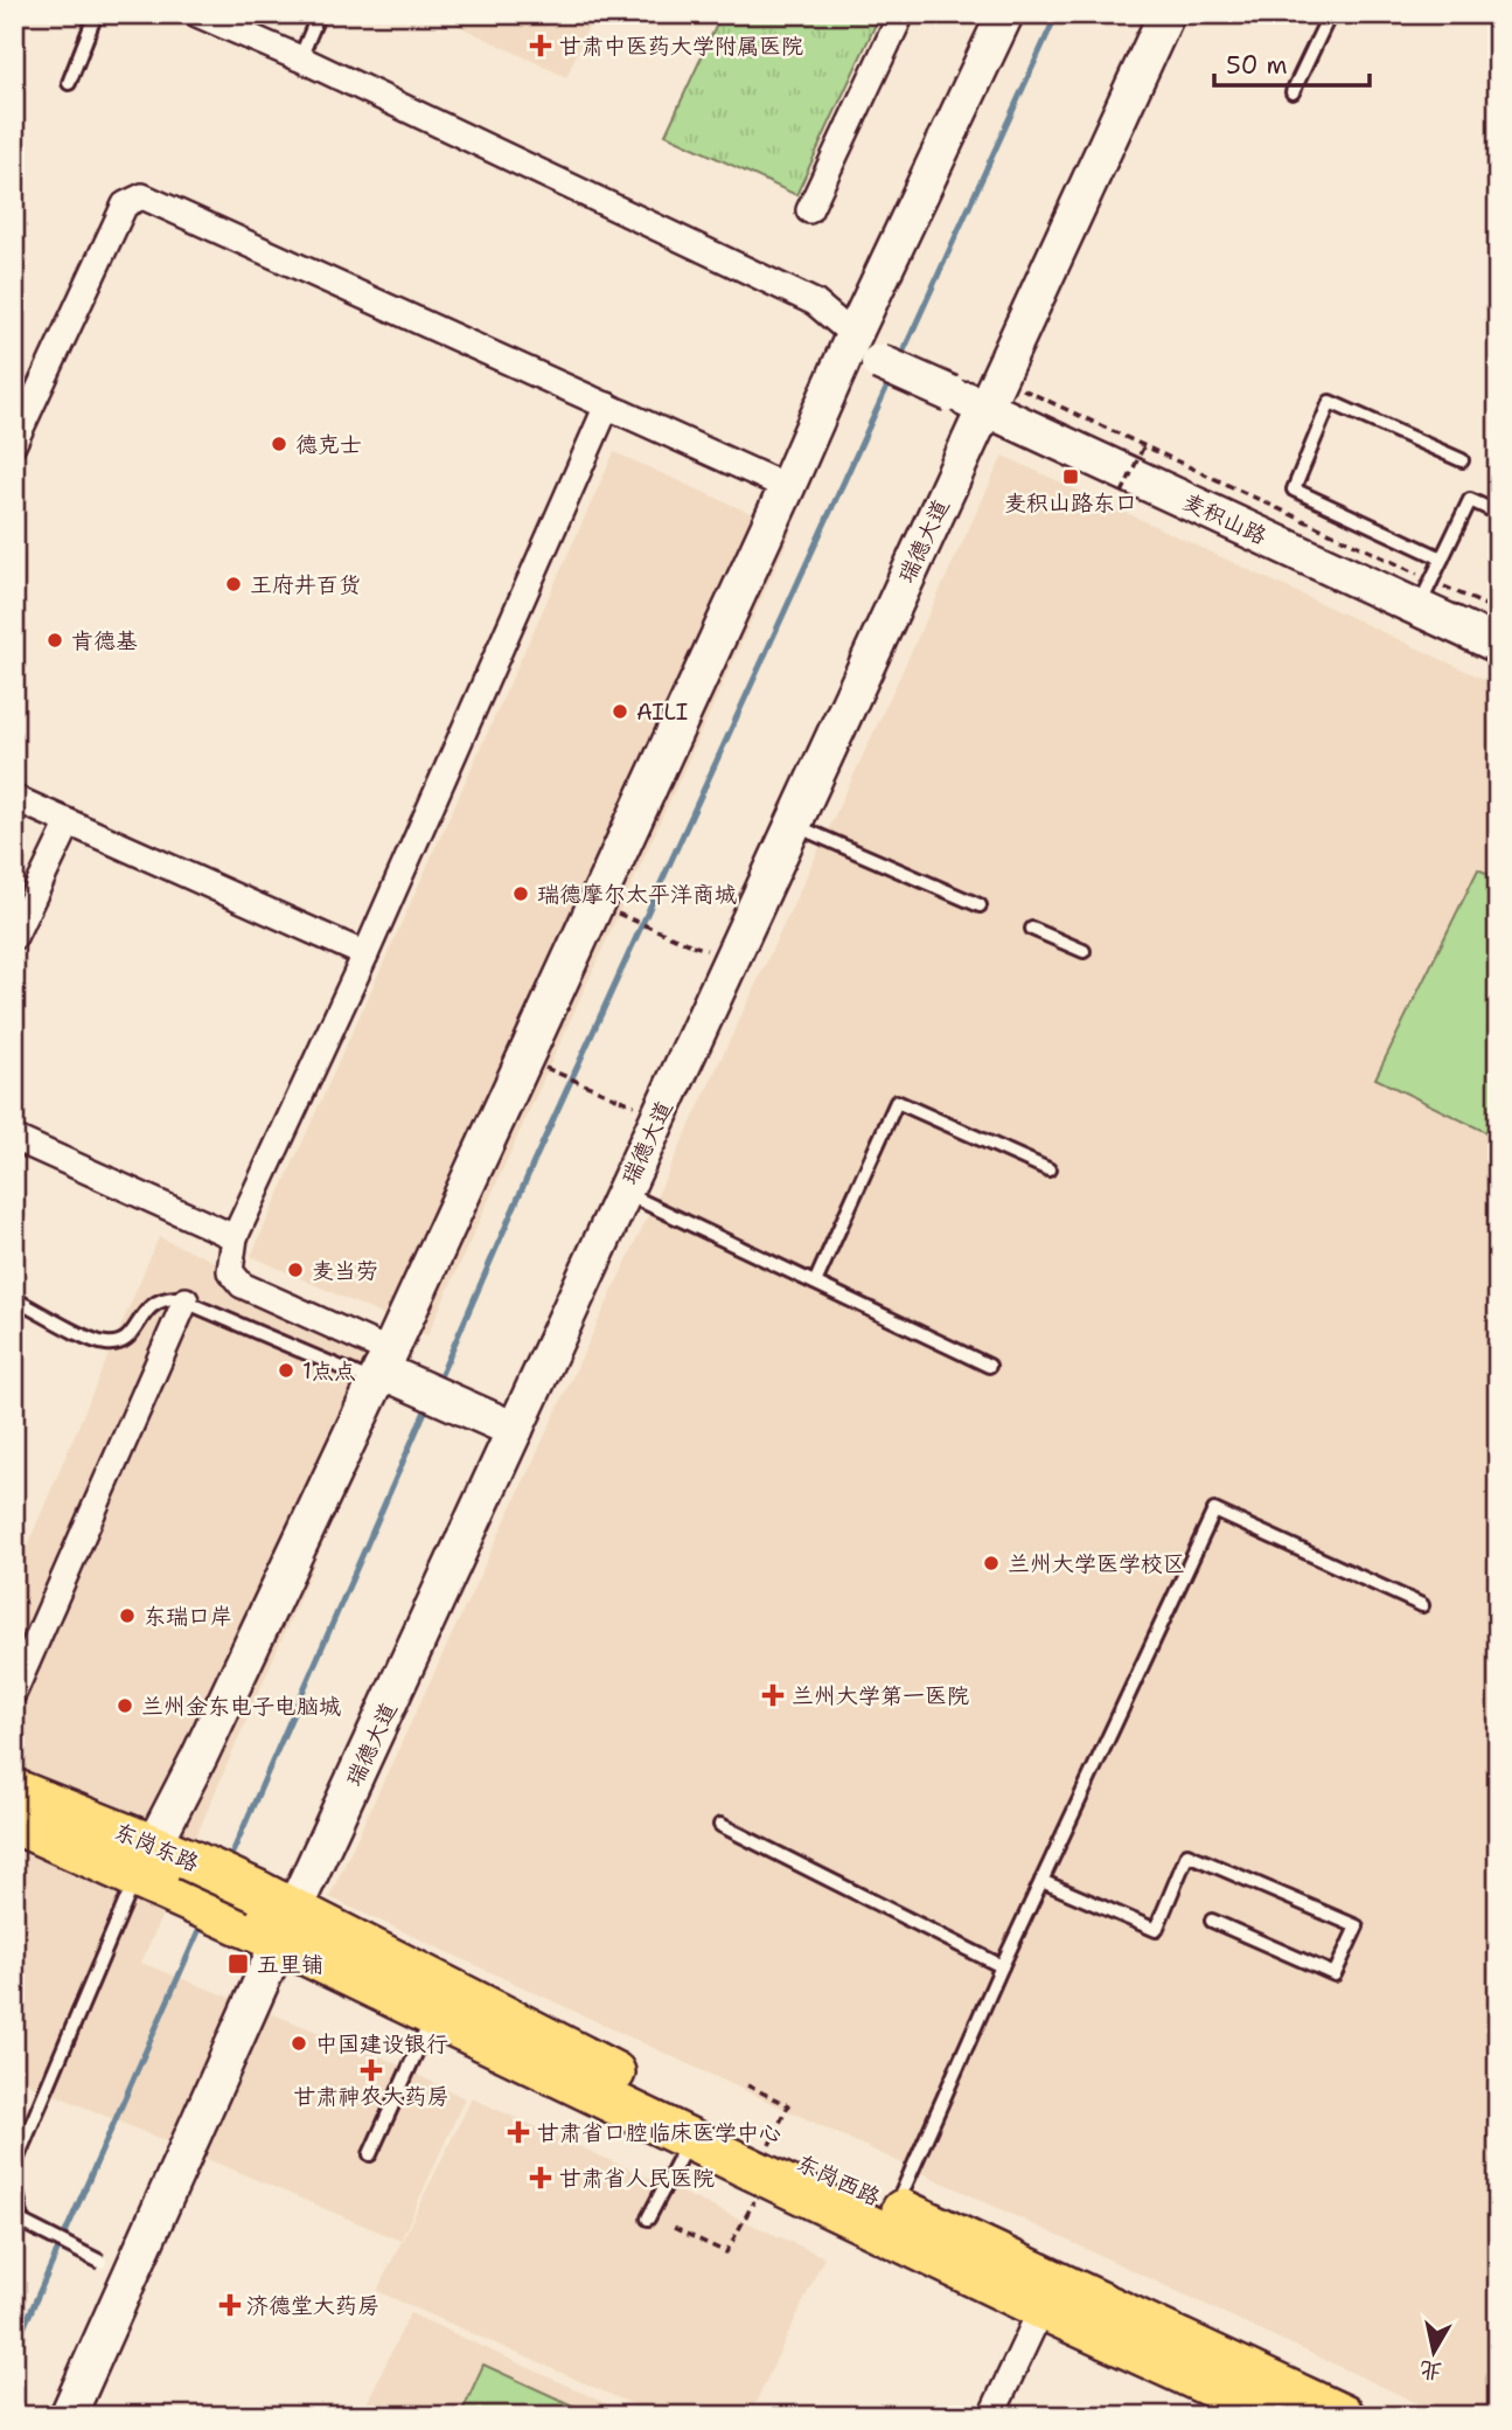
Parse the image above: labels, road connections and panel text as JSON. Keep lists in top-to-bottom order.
{
  "streets": {
    "main road": ["东岗东路", "东岗西路"],
    "street": ["麦积山路", "瑞德大道"]
  },
  "crossings": [
    ["麦积山路", "瑞德大道"],
    ["瑞德大道", "东岗东路"],
    ["瑞德大道", "东岗西路"],
    ["东岗东路", "东岗西路"]
  ],
  "places": {
    "health": [
      "甘肃中医药大学附属医院",
      "兰州大学第一医院",
      "甘肃神农大药房",
      "甘肃省口腔临床医学中心",
      "甘肃省人民医院",
      "济德堂大药房"
    ],
    "other": [
      "德克士",
      "王府井百货",
      "肯德基",
      "AILI",
      "瑞德摩尔太平洋商城",
      "麦当劳",
      "1点点",
      "兰州大学医学校区",
      "东瑞口岸",
      "兰州金东电子电脑城",
      "中国建设银行"
    ],
    "transit": ["麦积山路东口", "五里铺"]
  },
  "scale_bar": "50 m",
  "north": "bottom"
}
